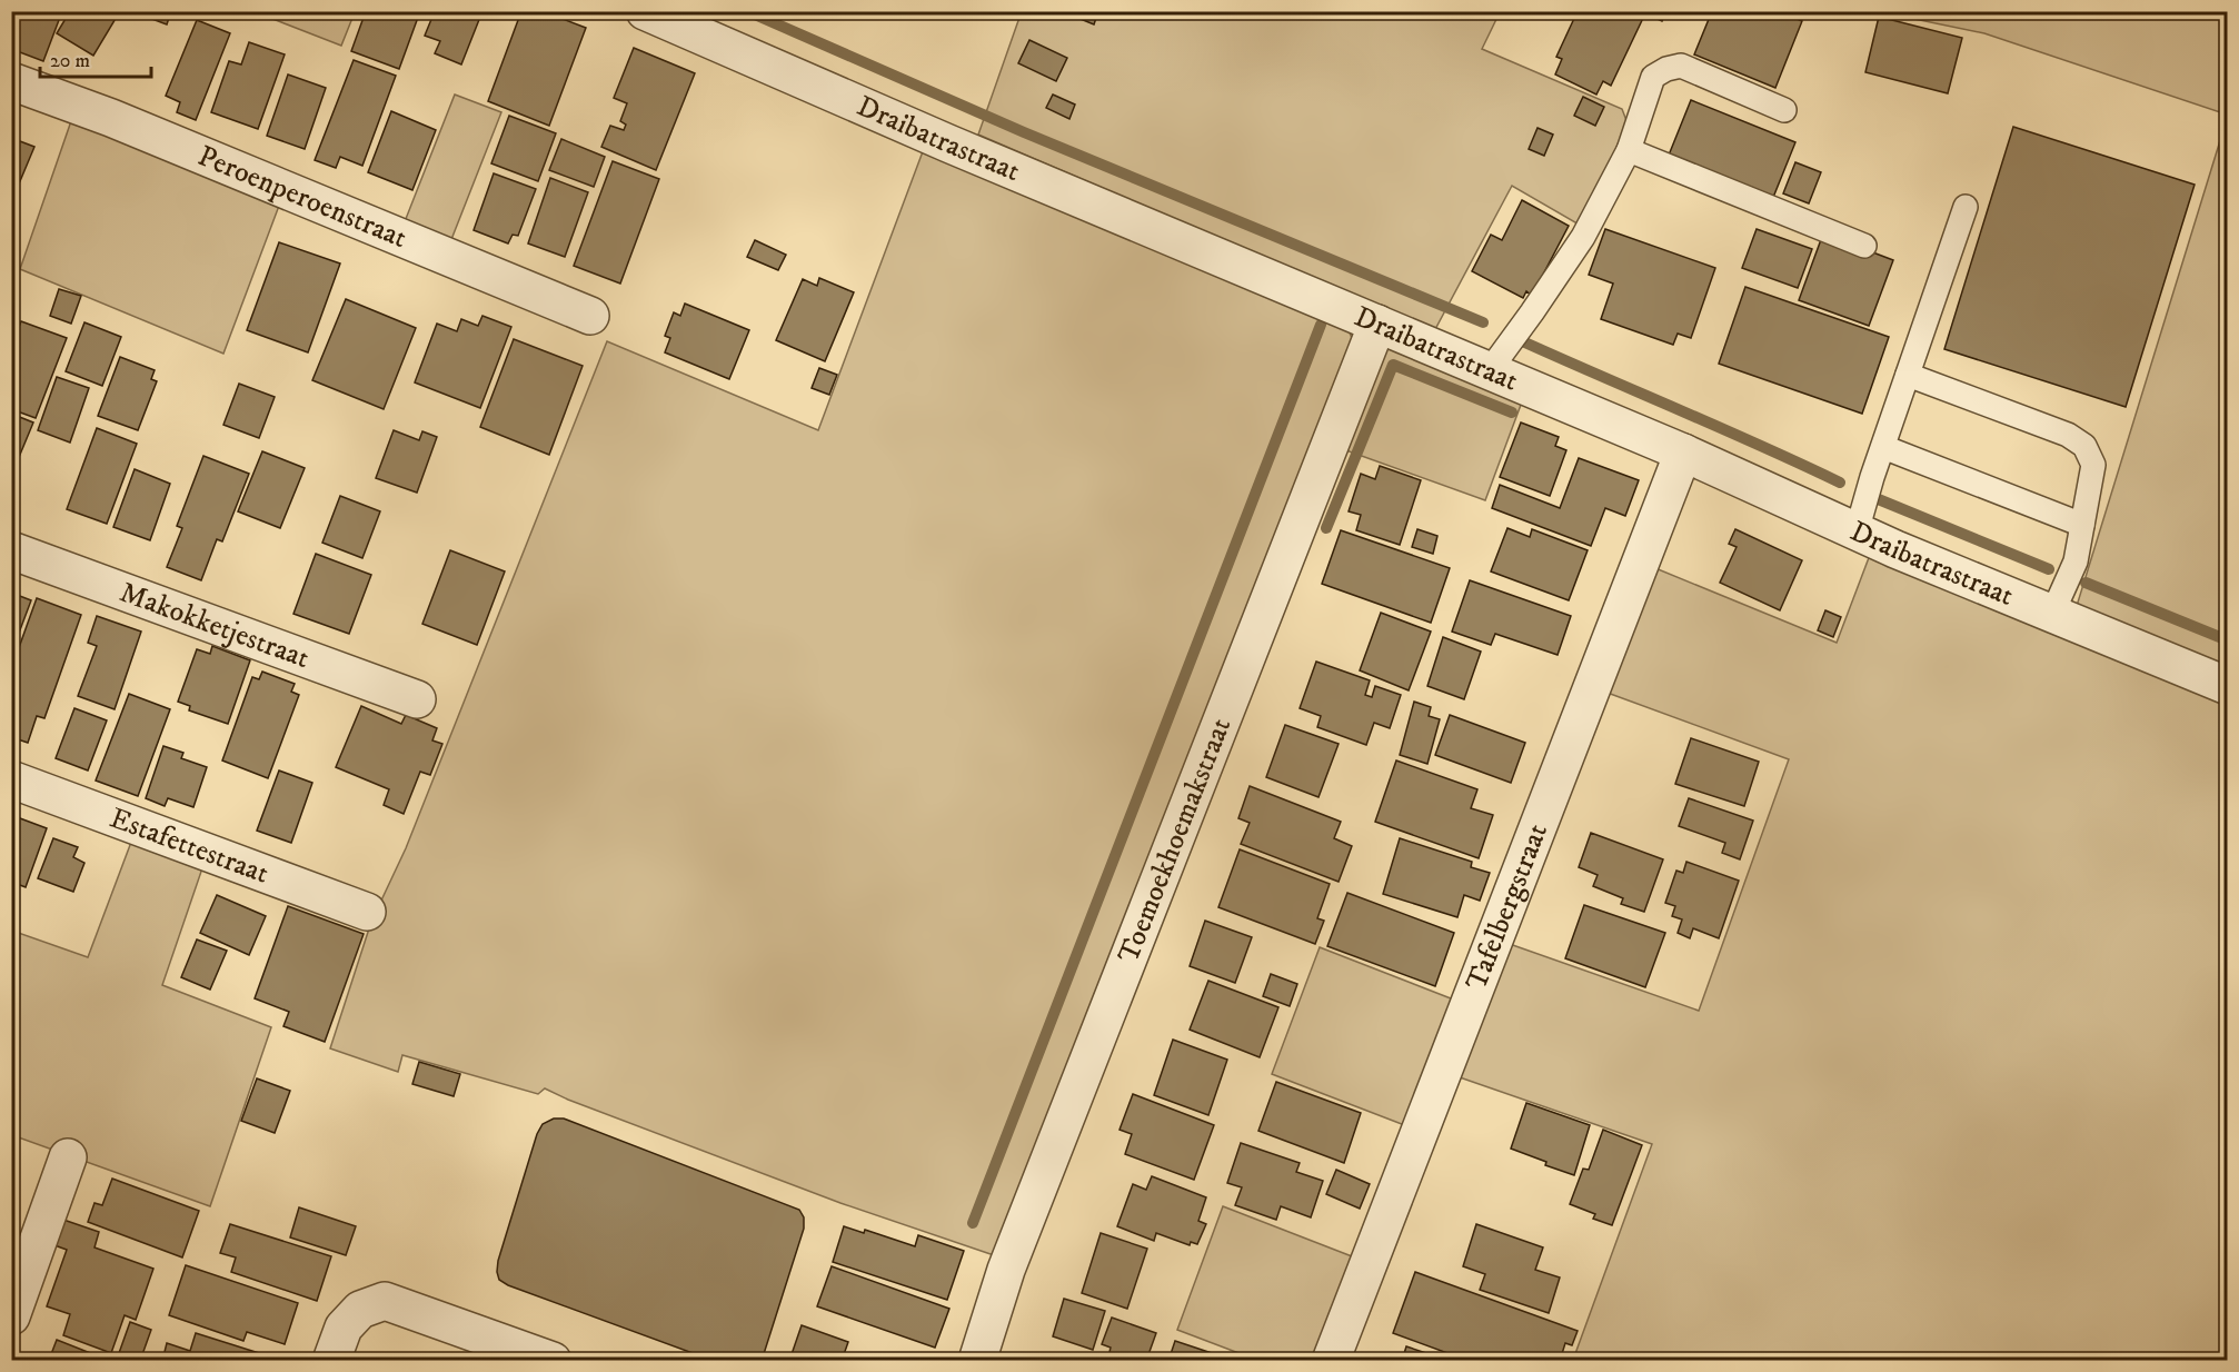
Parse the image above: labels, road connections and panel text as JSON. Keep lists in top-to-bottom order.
{
  "streets": {
    "street": [
      "Draibatrastraat",
      "Peroenperoenstraat",
      "Makokketjestraat",
      "Toemoekhoemakstraat",
      "Estafettestraat",
      "Tafelbergstraat"
    ]
  },
  "crossings": [
    ["Draibatrastraat", "Toemoekhoemakstraat"],
    ["Draibatrastraat", "Tafelbergstraat"]
  ],
  "scale_bar": "20 m"
}
